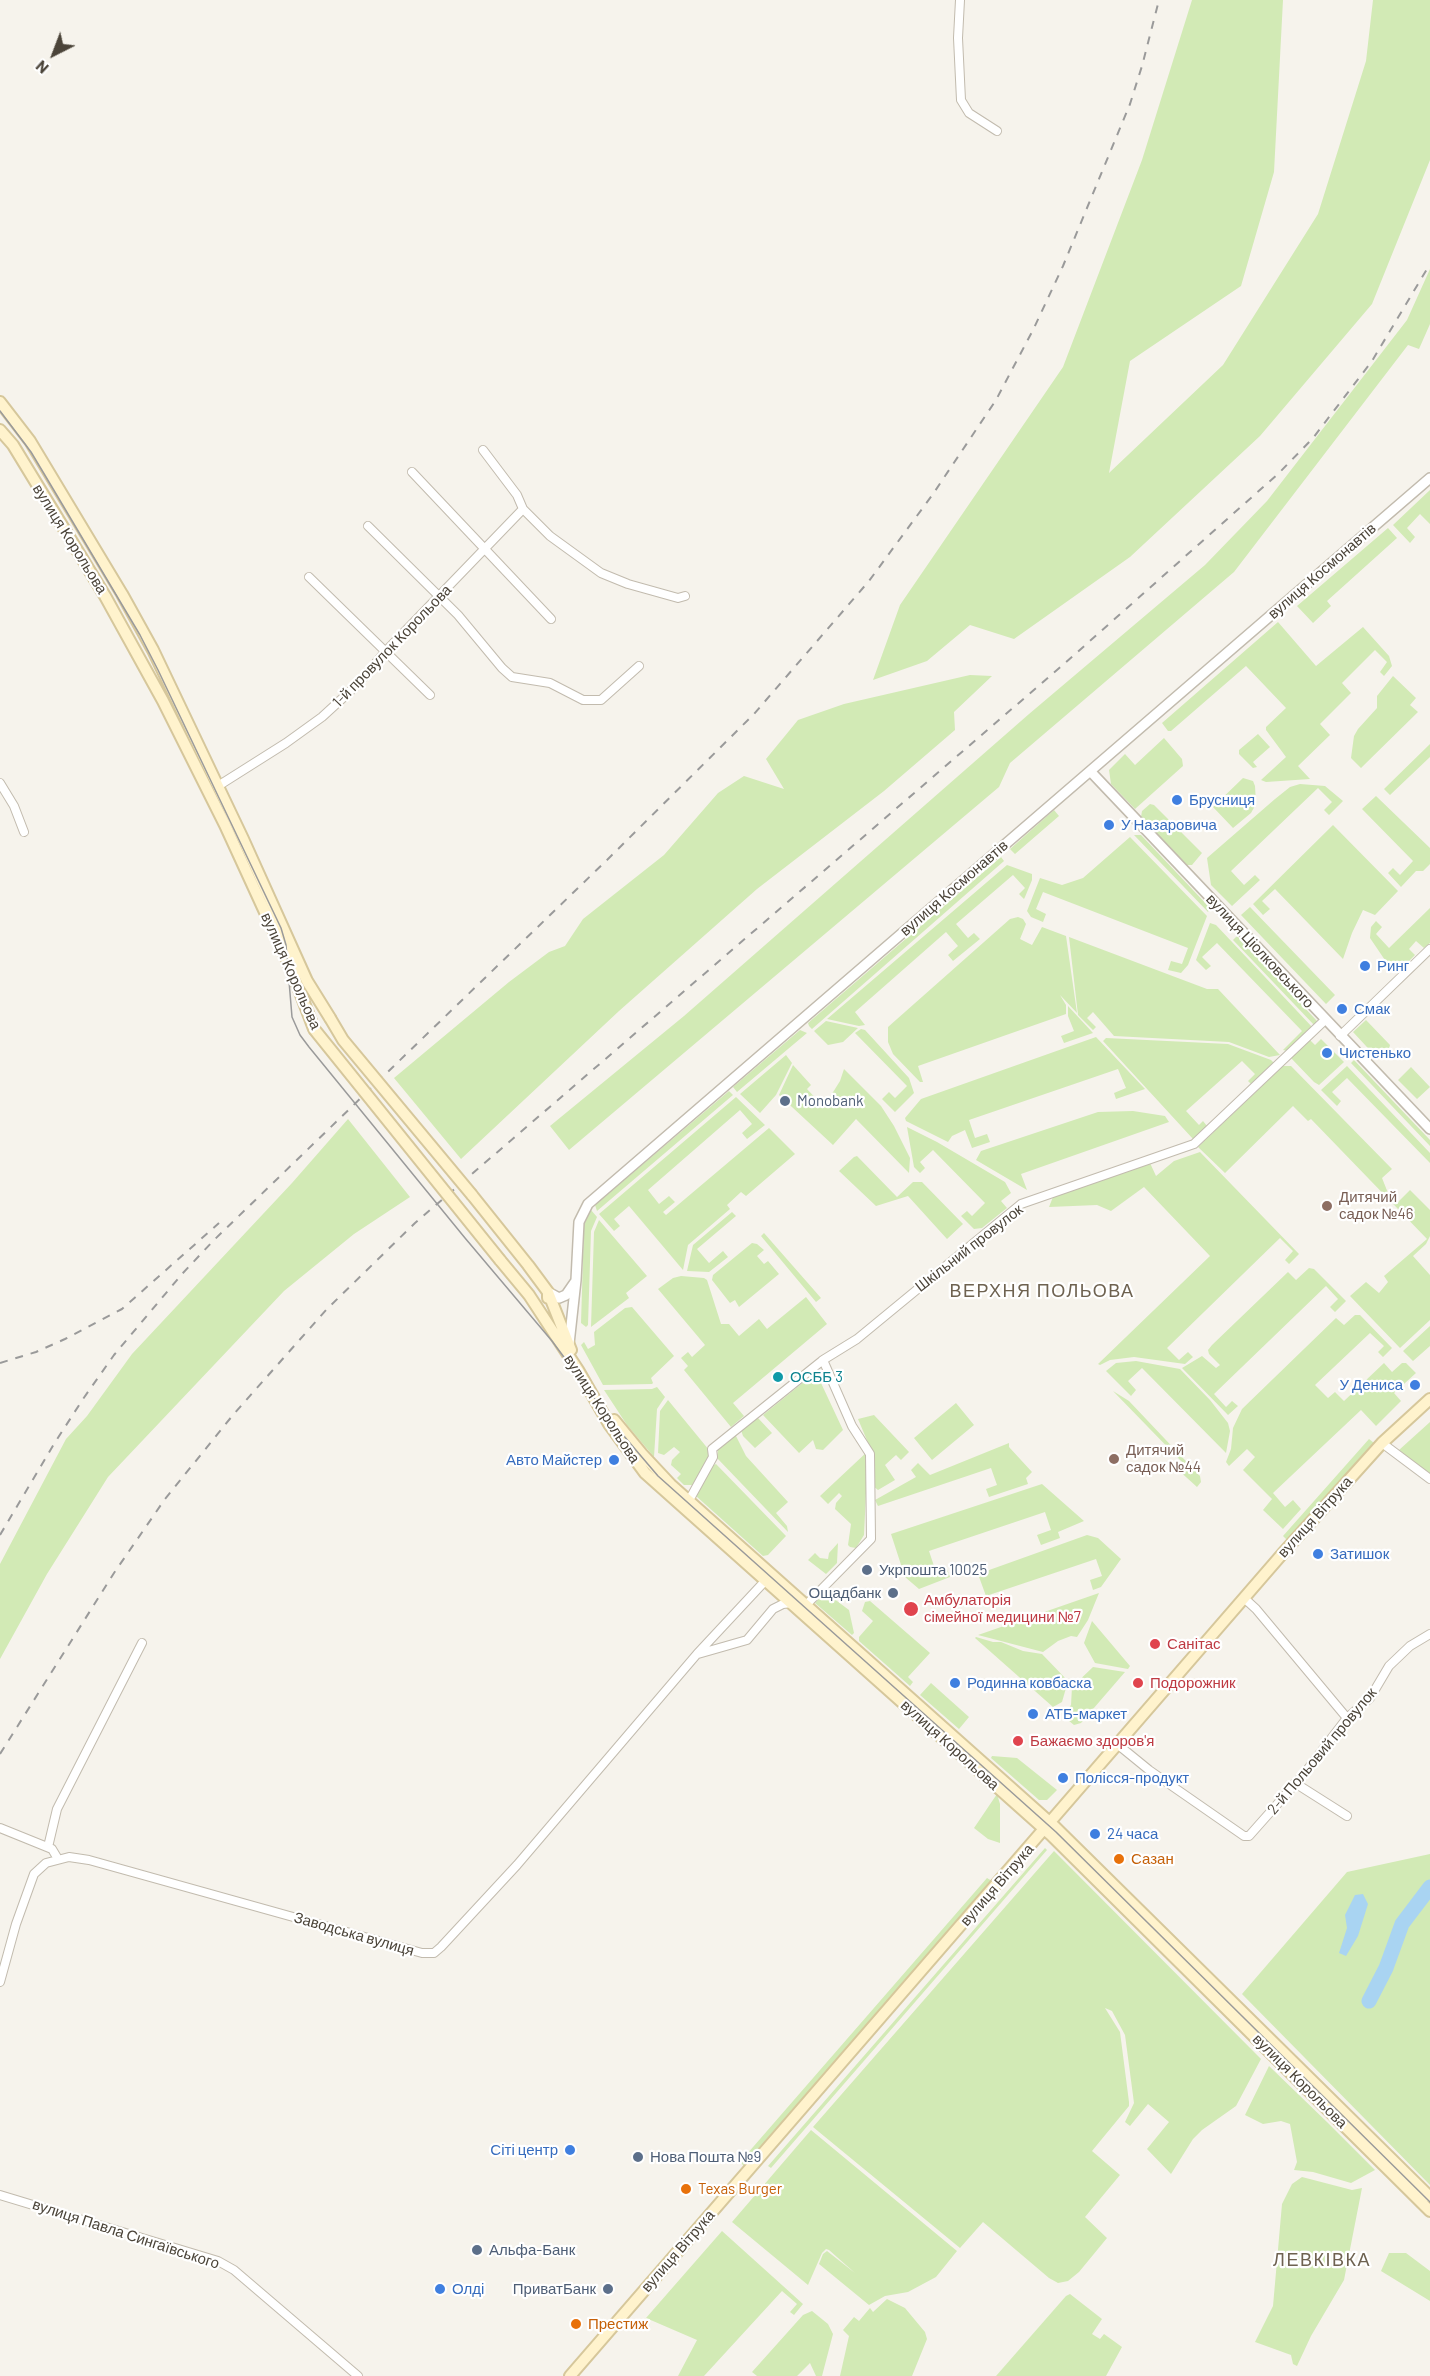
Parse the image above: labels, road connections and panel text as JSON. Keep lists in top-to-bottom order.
{
  "streets": {
    "main road": ["вулиця Корольова", "вулиця Вітрука"],
    "street": [
      "вулиця Космонавтів",
      "1-й провулок Корольова",
      "вулиця Ціолковського",
      "Шкільний провулок",
      "2-й Польовий провулок",
      "Заводська вулиця",
      "вулиця Павла Сингаївського"
    ]
  },
  "crossings": [
    ["вулиця Корольова", "вулиця Космонавтів"],
    ["вулиця Корольова", "1-й провулок Корольова"],
    ["вулиця Корольова", "Шкільний провулок"],
    ["вулиця Корольова", "вулиця Вітрука"],
    ["вулиця Космонавтів", "вулиця Ціолковського"],
    ["вулиця Ціолковського", "Шкільний провулок"],
    ["вулиця Вітрука", "2-й Польовий провулок"]
  ],
  "districts": ["ВЕРХНЯ ПОЛЬОВА", "ЛЕВКІВКА"],
  "places": [
    "Брусниця",
    "У Назаровича",
    "Ринг",
    "Смак",
    "Чистенько",
    "Monobank",
    "Дитячий садок №46",
    "ОСББ 3",
    "У Дениса",
    "Дитячий садок №44",
    "Авто Майстер",
    "Затишок",
    "Укрпошта 10025",
    "Ощадбанк",
    "Амбулаторія сімейної медицини №7",
    "Санітас",
    "Родинна ковбаска",
    "Подорожник",
    "АТБ-маркет",
    "Бажаємо здоров'я",
    "Полісся-продукт",
    "24 часа",
    "Сазан",
    "Сіті центр",
    "Нова Пошта №9",
    "Texas Burger",
    "Альфа-Банк",
    "Олді",
    "ПриватБанк",
    "Престиж"
  ],
  "north": "bottom left"
}
